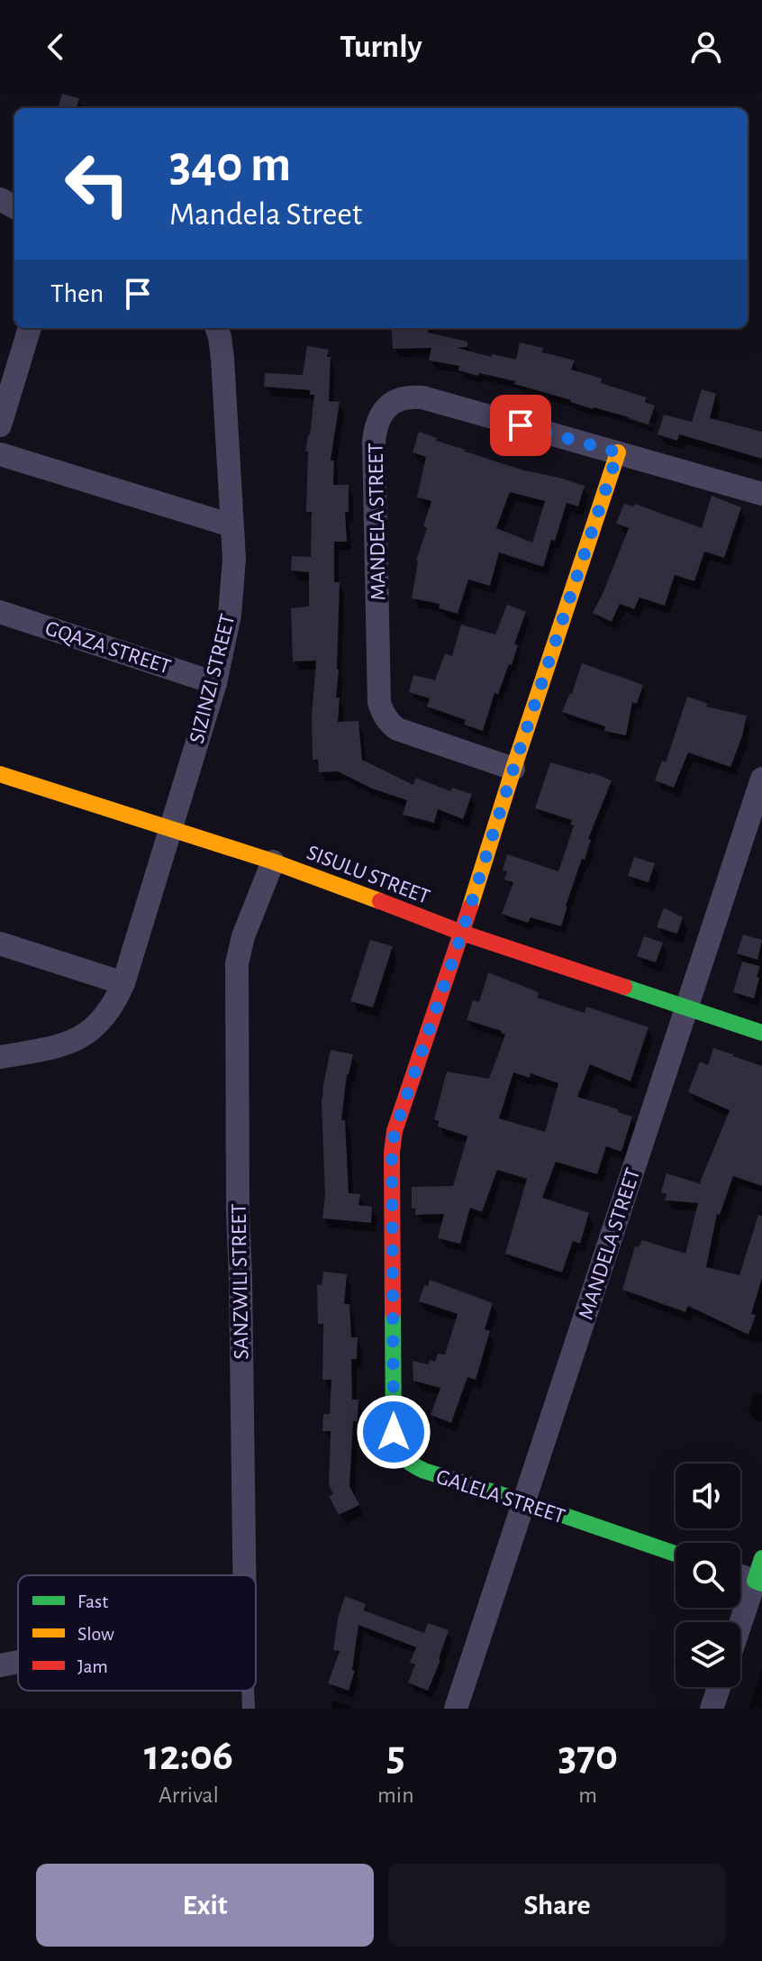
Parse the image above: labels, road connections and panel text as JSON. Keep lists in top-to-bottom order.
{
  "streets": {
    "street": [
      "MANDELA STREET",
      "GQAZA STREET",
      "SIZINZI STREET",
      "SISULU STREET",
      "SANZWILI STREET",
      "GALELA STREET"
    ]
  },
  "crossings": [
    ["MANDELA STREET", "SISULU STREET"],
    ["MANDELA STREET", "GALELA STREET"],
    ["GQAZA STREET", "SIZINZI STREET"],
    ["SIZINZI STREET", "SISULU STREET"],
    ["SISULU STREET", "SANZWILI STREET"],
    ["SISULU STREET", "GALELA STREET"]
  ],
  "legend": ["Fast", "Slow", "Jam"],
  "page": {
    "header": "Turnly",
    "turn": ["340 m", "Mandela Street"],
    "then": "Then",
    "eta": [
      "12:06",
      "Arrival",
      "5",
      "min",
      "370",
      "m"
    ],
    "buttons": ["Exit", "Share"]
  }
}
